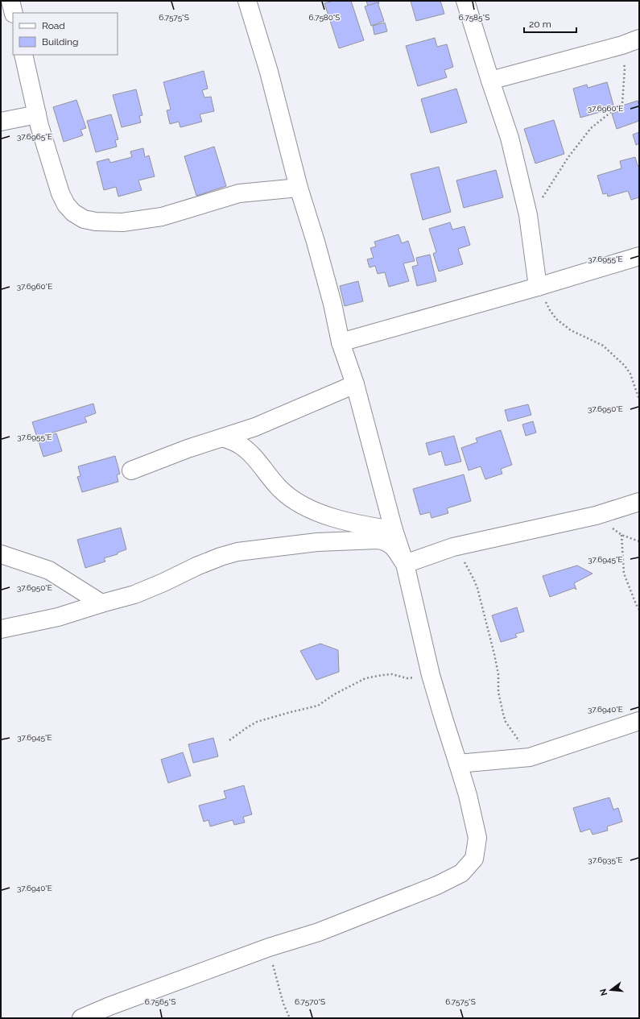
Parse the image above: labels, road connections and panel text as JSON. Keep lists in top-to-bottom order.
{
  "legend": ["Road", "Building"],
  "scale_bar": "20 m",
  "north": "left",
  "coordinates": [
    "6.7575°S",
    "6.7580°S",
    "6.7585°S",
    "37.6960°E",
    "37.6965°E",
    "37.6955°E",
    "37.6950°E",
    "37.6945°E",
    "37.6940°E",
    "37.6935°E",
    "6.7565°S",
    "6.7570°S"
  ]
}
